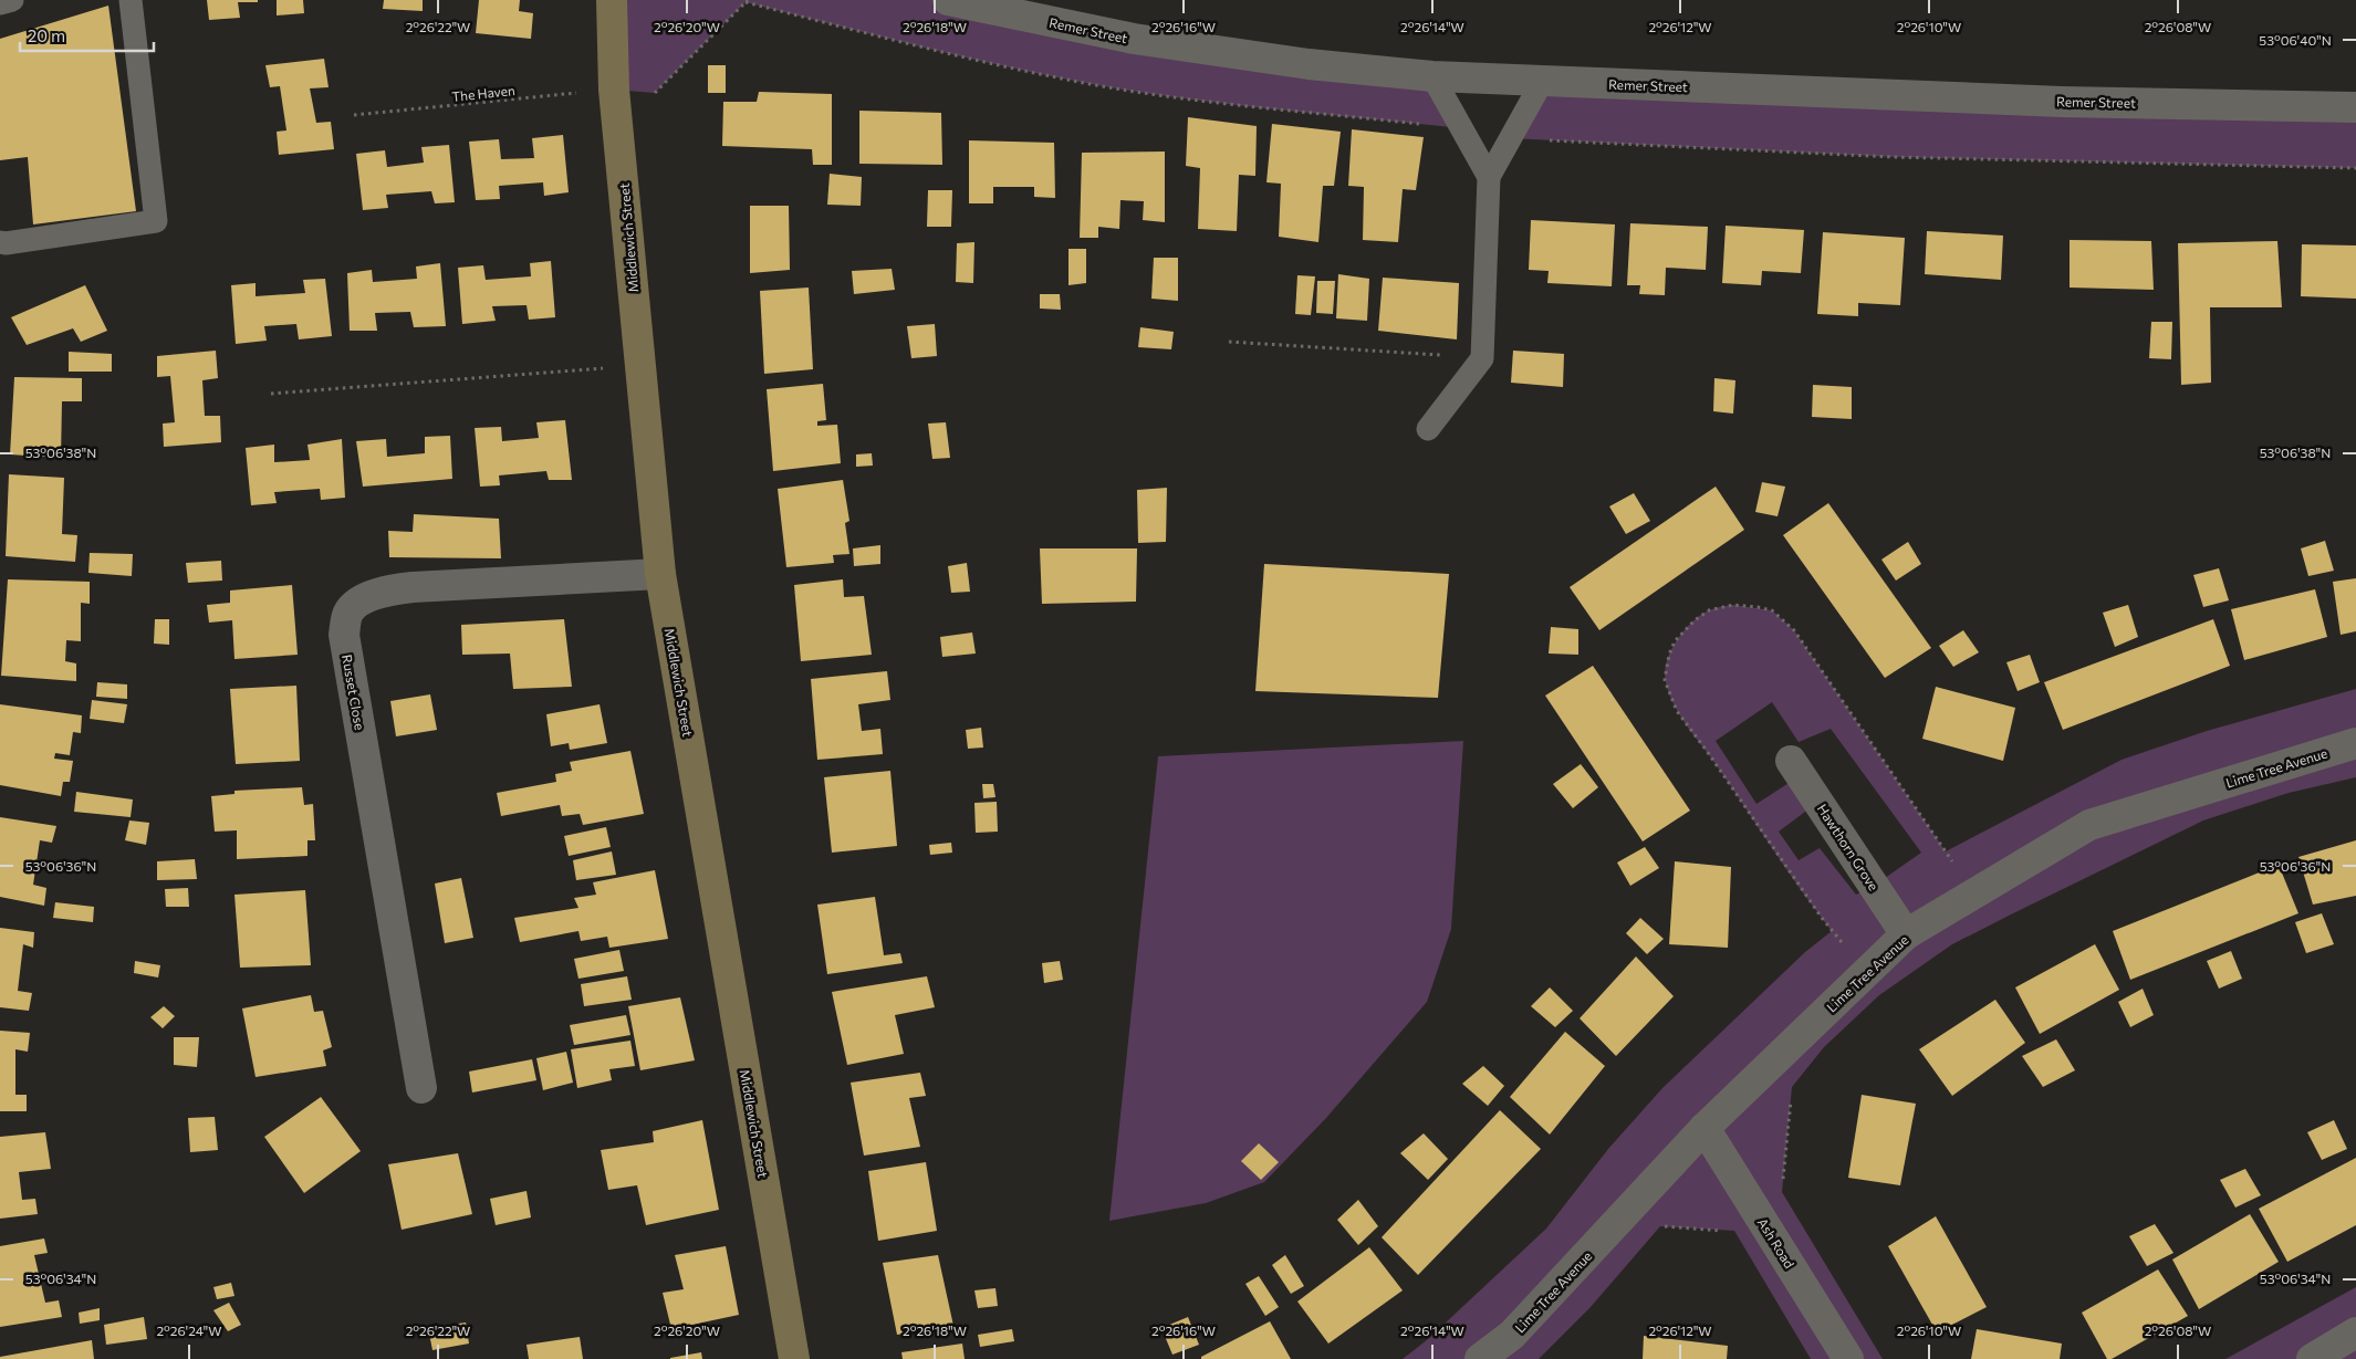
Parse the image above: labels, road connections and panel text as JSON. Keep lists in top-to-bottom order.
{
  "streets": {
    "main road": ["Middlewich Street"],
    "street": [
      "Remer Street",
      "Russet Close",
      "Lime Tree Avenue",
      "Hawthorn Grove",
      "Ash Road"
    ],
    "path": ["The Haven"]
  },
  "crossings": [
    ["The Haven", "Middlewich Street"],
    ["Middlewich Street", "Russet Close"],
    ["Lime Tree Avenue", "Hawthorn Grove"],
    ["Lime Tree Avenue", "Ash Road"]
  ],
  "scale_bar": "20 m",
  "coordinates": [
    "2°26'22\"W",
    "2°26'20\"W",
    "2°26'18\"W",
    "2°26'16\"W",
    "2°26'14\"W",
    "2°26'12\"W",
    "2°26'10\"W",
    "2°26'08\"W",
    "53°06'40\"N",
    "53°06'38\"N",
    "53°06'36\"N",
    "53°06'34\"N",
    "2°26'24\"W"
  ]
}
